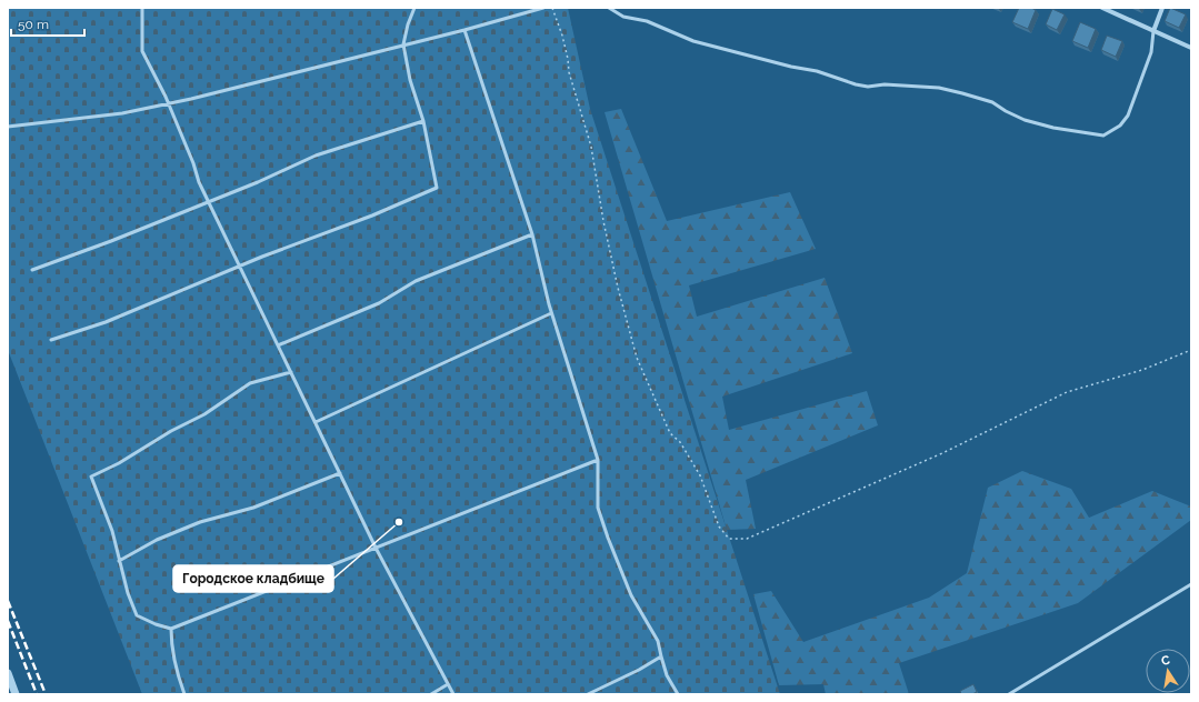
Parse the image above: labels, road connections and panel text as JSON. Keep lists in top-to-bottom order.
{
  "places": ["Городское кладбище"],
  "scale_bar": "50 m",
  "north": "top"
}
